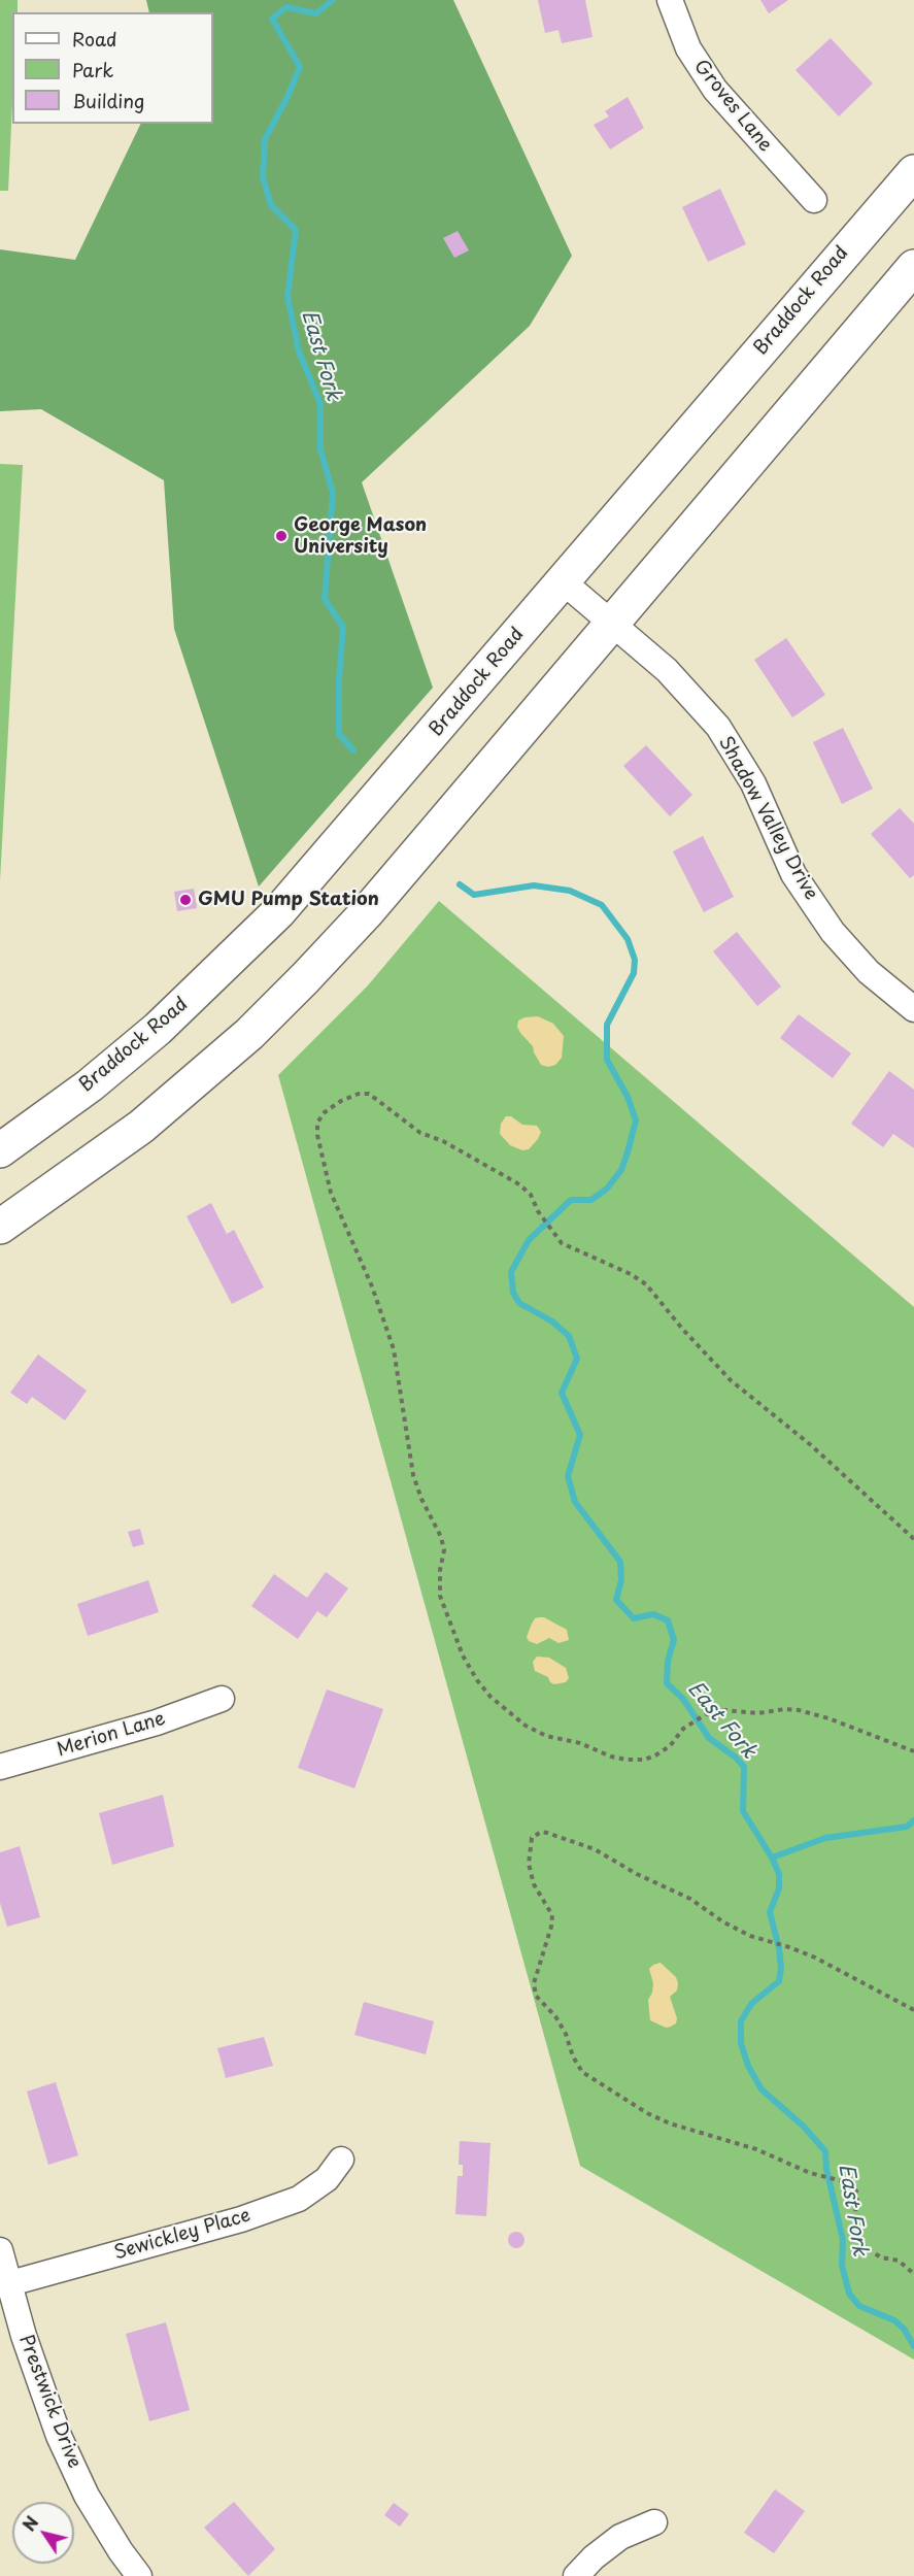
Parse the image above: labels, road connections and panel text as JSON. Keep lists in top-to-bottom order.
{
  "streets": {
    "main road": ["Braddock Road"],
    "street": [
      "Groves Lane",
      "Shadow Valley Drive",
      "Merion Lane",
      "Sewickley Place",
      "Prestwick Drive"
    ]
  },
  "crossings": [
    ["Braddock Road", "Shadow Valley Drive"],
    ["Sewickley Place", "Prestwick Drive"]
  ],
  "water": ["East Fork"],
  "places": ["George Mason University", "GMU Pump Station"],
  "legend": ["Road", "Park", "Building"],
  "north": "top left"
}
